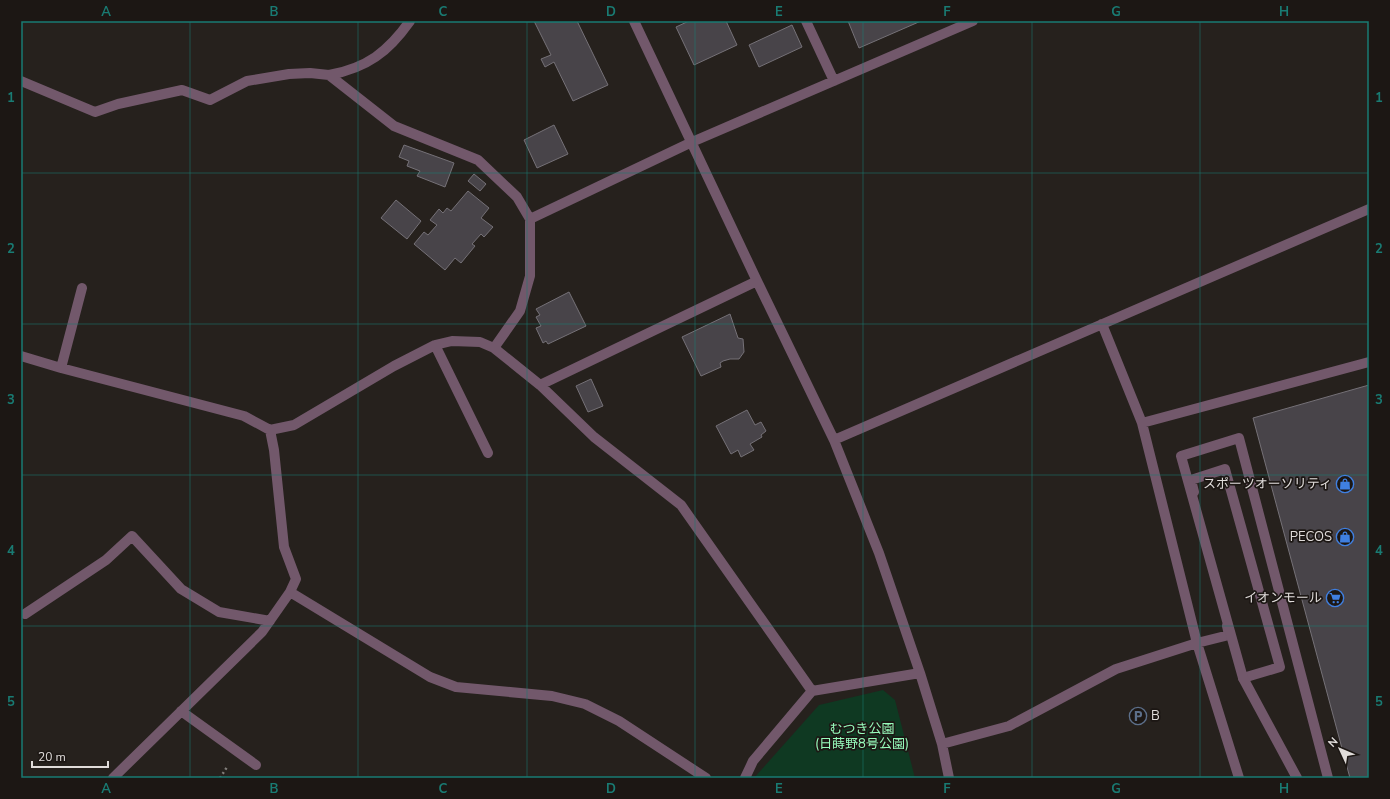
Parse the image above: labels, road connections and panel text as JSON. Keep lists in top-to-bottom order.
{
  "parks": ["むつき公園 (日蒔野8号公園)"],
  "places": {
    "shop": ["スポーツオーソリティ", "PECOS"],
    "supermarket": ["イオンモール"],
    "parking": ["B"]
  },
  "scale_bar": "20 m",
  "north": "top left",
  "grid": {
    "columns": [
      "A",
      "B",
      "C",
      "D",
      "E",
      "F",
      "G",
      "H"
    ],
    "rows": [
      "1",
      "2",
      "3",
      "4",
      "5"
    ]
  }
}
